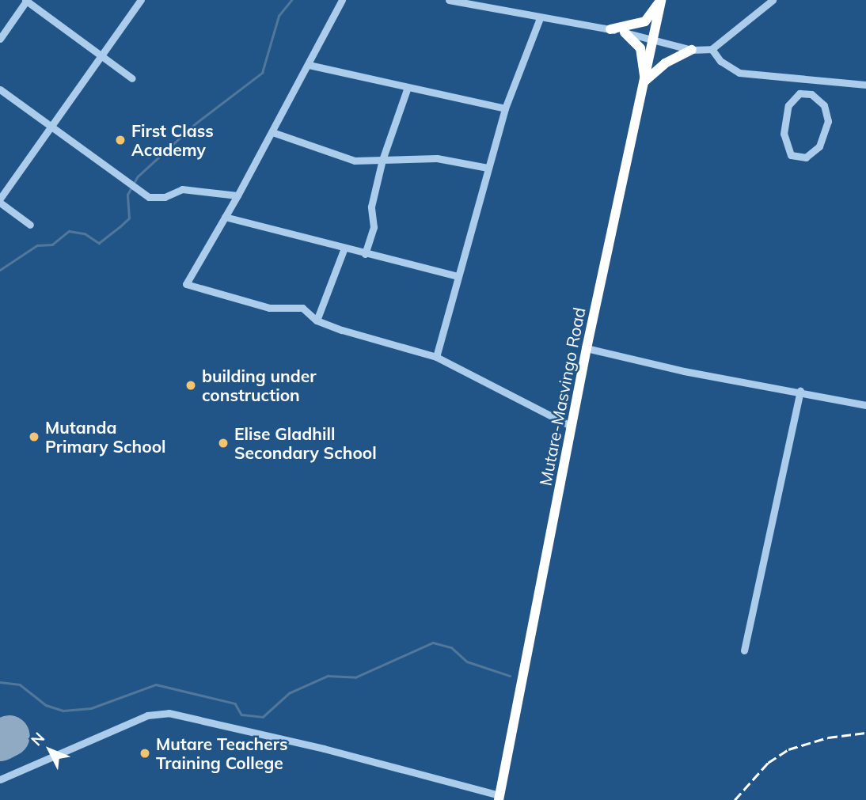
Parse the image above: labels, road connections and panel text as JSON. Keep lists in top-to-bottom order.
{
  "streets": {
    "highway": ["Mutare-Masvingo Road"]
  },
  "places": [
    "First Class Academy",
    "building under construction",
    "Mutanda Primary School",
    "Elise Gladhill Secondary School",
    "Mutare Teachers Training College"
  ],
  "north": "top left"
}
